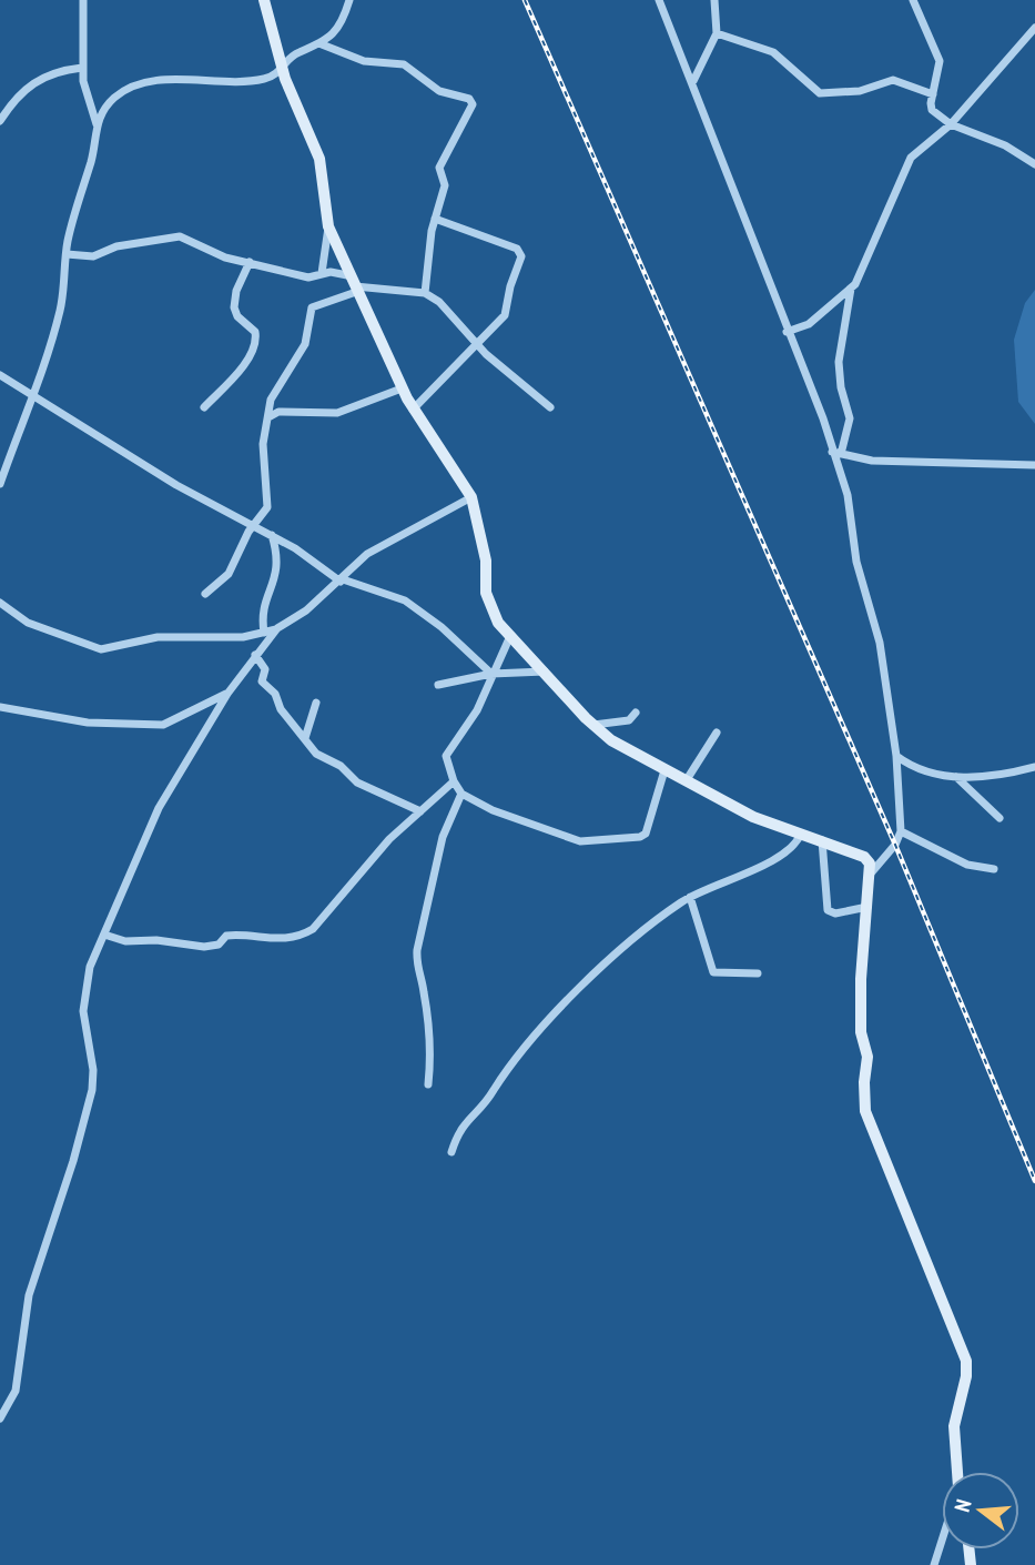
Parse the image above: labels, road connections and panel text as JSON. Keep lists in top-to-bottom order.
{
  "north": "left"
}
